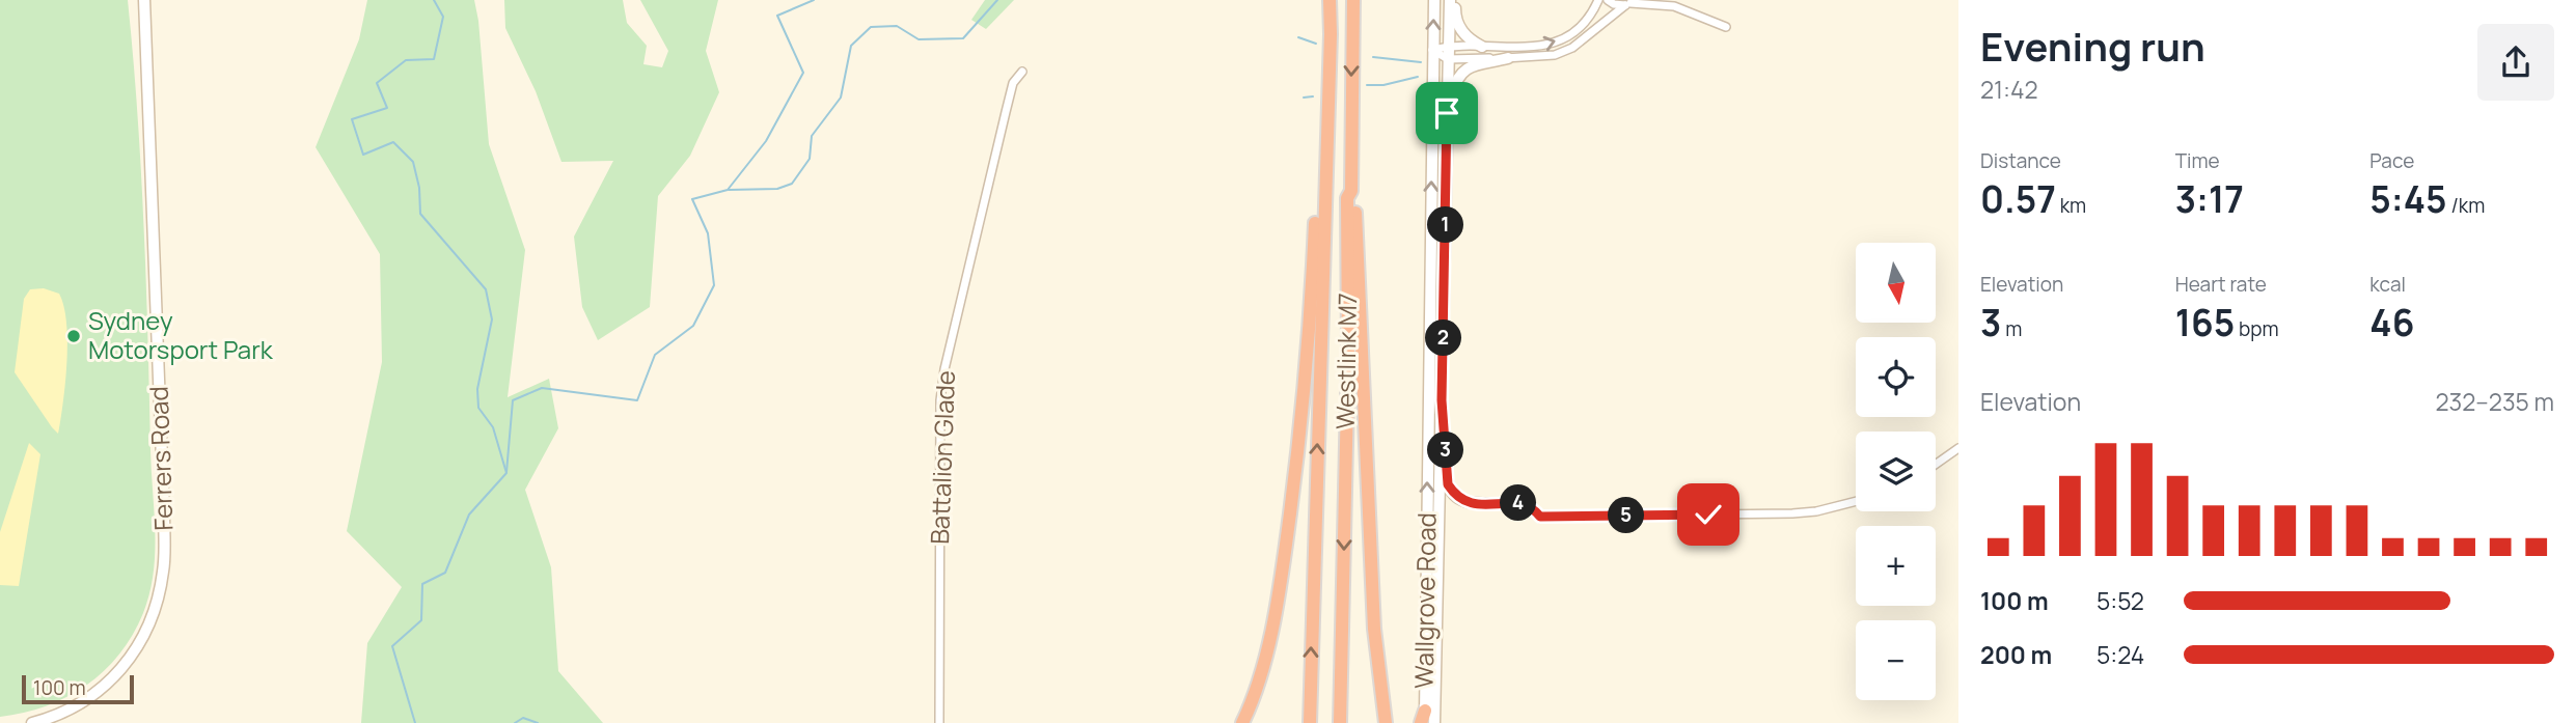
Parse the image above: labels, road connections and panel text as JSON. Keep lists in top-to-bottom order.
{
  "streets": {
    "highway": ["Westlink M7"],
    "main road": ["Ferrers Road", "Wallgrove Road"],
    "street": ["Battalion Glade"]
  },
  "places": ["Sydney Motorsport Park"],
  "scale_bar": "100 m",
  "north": "bottom",
  "page": {
    "heading": ["Evening run", "21:42"],
    "stats": [
      ["Distance", "0.57 km"],
      ["Time", "3:17"],
      ["Pace", "5:45 /km"],
      ["Elevation", "3 m"],
      ["Heart rate", "165 bpm"],
      ["kcal", "46"]
    ],
    "pins": [
      "1",
      "2",
      "3",
      "4",
      "5"
    ],
    "map_buttons": ["+", "−"],
    "chart": ["Elevation", "232–235 m"],
    "list": [
      {
        "name": "100 m",
        "note": "5:52"
      },
      {
        "name": "200 m",
        "note": "5:24"
      }
    ],
    "scale": "100 m"
  }
}
